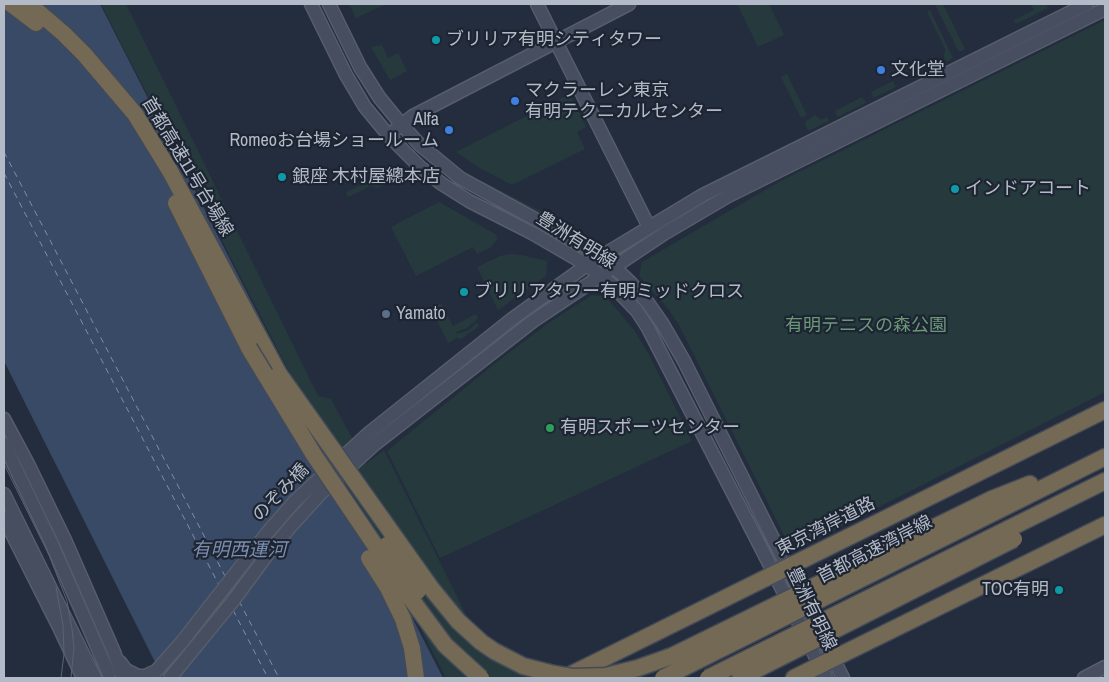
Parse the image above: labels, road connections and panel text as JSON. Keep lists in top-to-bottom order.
{
  "streets": {
    "highway": ["首都高速11号台場線", "東京湾岸道路", "首都高速湾岸線"],
    "street": ["豊洲有明線", "のぞみ橋"]
  },
  "crossings": [
    ["豊洲有明線", "のぞみ橋"],
    ["豊洲有明線", "東京湾岸道路"]
  ],
  "water": ["有明西運河"],
  "parks": ["有明テニスの森公園"],
  "places": [
    "ブリリア有明シティタワー",
    "文化堂",
    "マクラーレン東京 有明テクニカルセンター",
    "Alfa Romeoお台場ショールーム",
    "銀座 木村屋總本店",
    "インドアコート",
    "ブリリアタワー有明ミッドクロス",
    "Yamato",
    "有明スポーツセンター",
    "TOC有明"
  ]
}
